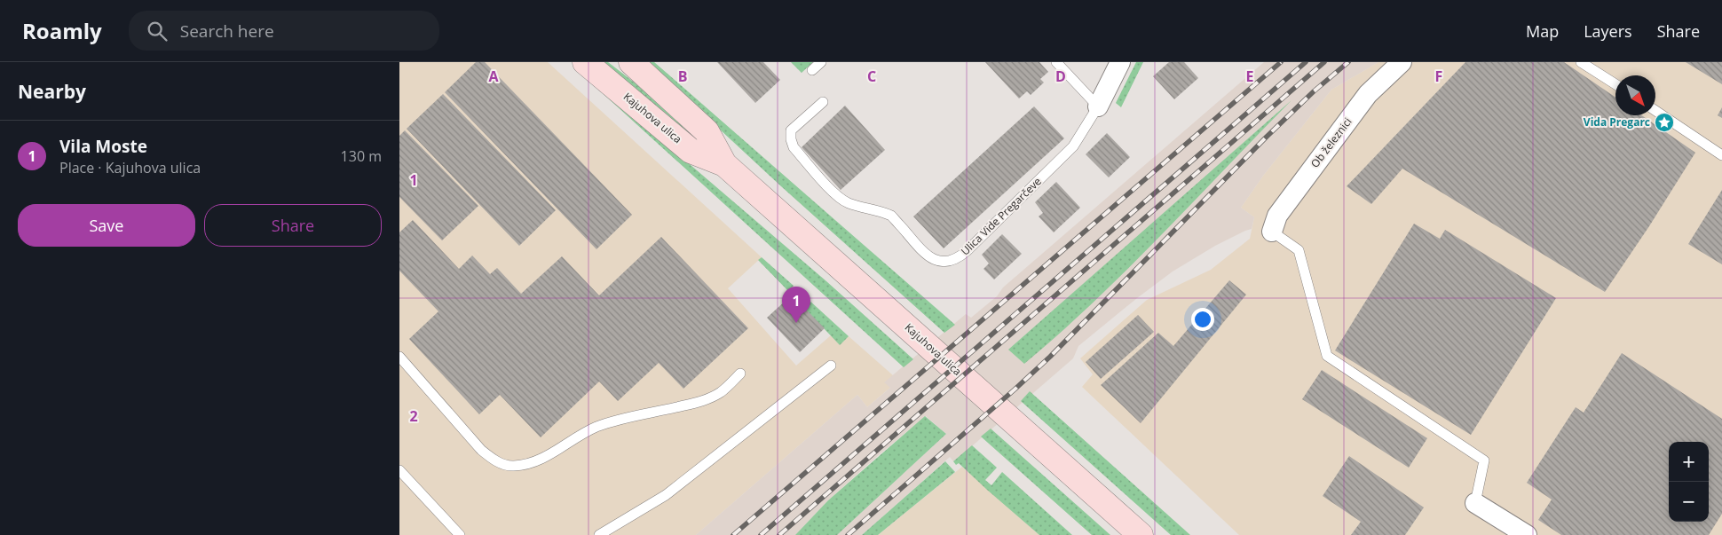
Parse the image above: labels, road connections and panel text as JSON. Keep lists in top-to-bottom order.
{
  "streets": {
    "main road": ["Kajuhova ulica"],
    "street": ["Ob železnici", "Ulica Vide Pregarčeve"]
  },
  "places": {
    "place": ["Vida Pregarc"]
  },
  "north": "bottom right",
  "page": {
    "header": "Roamly",
    "search": "Search here",
    "nav": ["Map", "Layers", "Share"],
    "heading": "Nearby",
    "list": [
      {
        "mark": "1",
        "name": "Vila Moste",
        "note": "Place · Kajuhova ulica",
        "value": "130 m"
      }
    ],
    "buttons": ["Save", "Share"],
    "pins": "1",
    "map_buttons": ["+", "−"]
  },
  "grid": {
    "columns": [
      "A",
      "B",
      "C",
      "D",
      "E",
      "F"
    ],
    "rows": ["1", "2"]
  }
}
